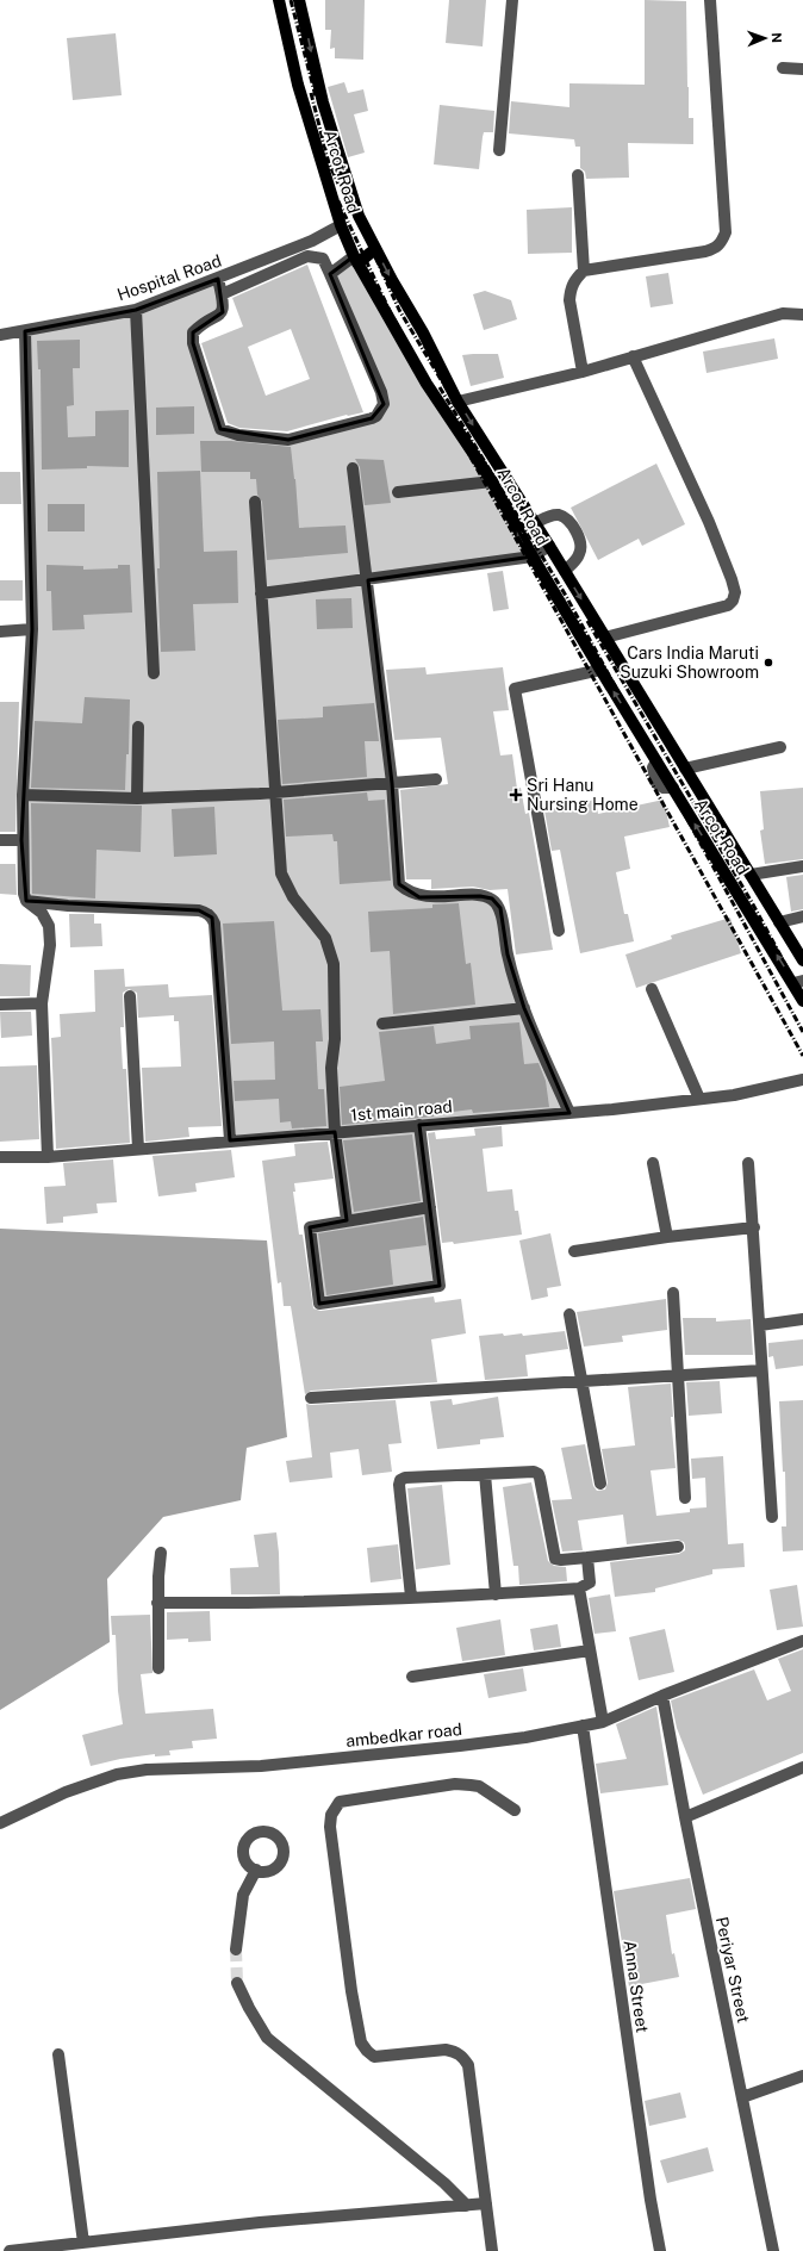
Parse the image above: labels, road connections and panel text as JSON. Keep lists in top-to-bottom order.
{
  "streets": {
    "main road": ["Arcot Road"],
    "street": [
      "Hospital Road",
      "1st main road",
      "ambedkar road",
      "Periyar Street",
      "Anna Street"
    ]
  },
  "crossings": [
    ["Arcot Road", "Hospital Road"],
    ["ambedkar road", "Periyar Street"],
    ["ambedkar road", "Anna Street"]
  ],
  "places": {
    "other": ["Cars India Maruti Suzuki Showroom"],
    "health": ["Sri Hanu Nursing Home"]
  },
  "north": "right"
}
